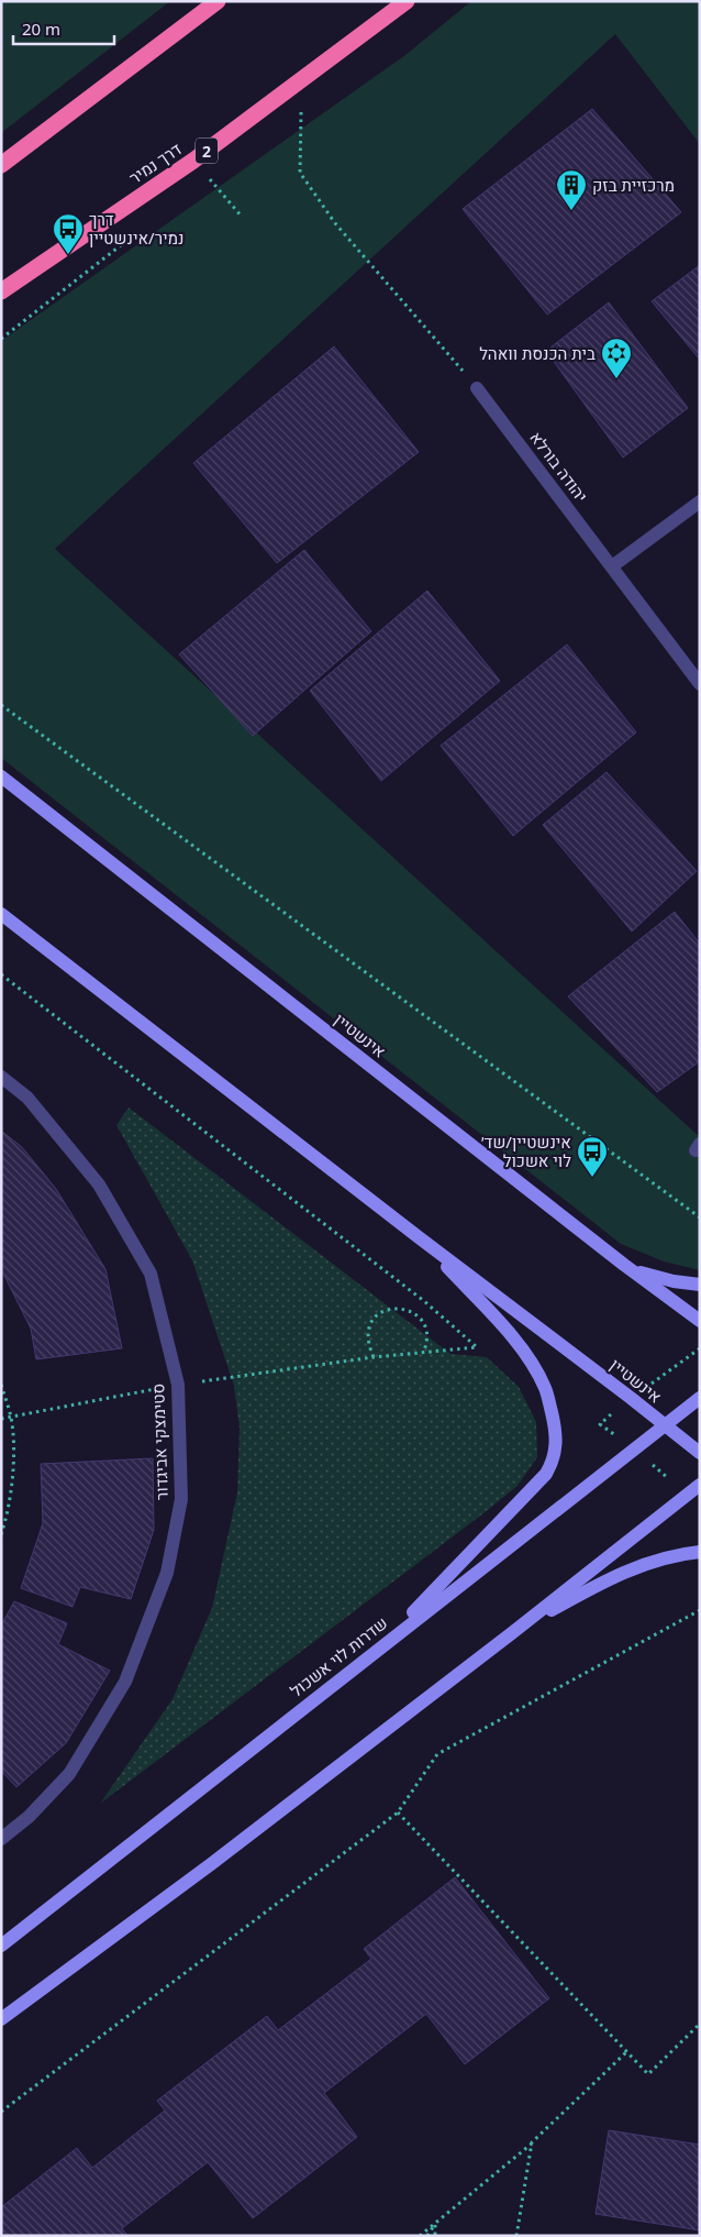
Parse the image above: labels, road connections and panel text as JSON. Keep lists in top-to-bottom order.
{
  "streets": {
    "highway": ["2", "דרך נמיר"],
    "street": [
      "יהודה בורלא",
      "אינשטיין",
      "סטימצקי אביגדור",
      "שדרות לוי אשכול"
    ]
  },
  "crossings": [
    ["אינשטיין", "שדרות לוי אשכול"]
  ],
  "places": {
    "building": ["מרכזיית בזק"],
    "bus stop": ["דרך נמיר/אינשטיין", "אינשטיין/שד׳ לוי אשכול"],
    "synagogue": ["בית הכנסת וואהל"]
  },
  "scale_bar": "20 m"
}
